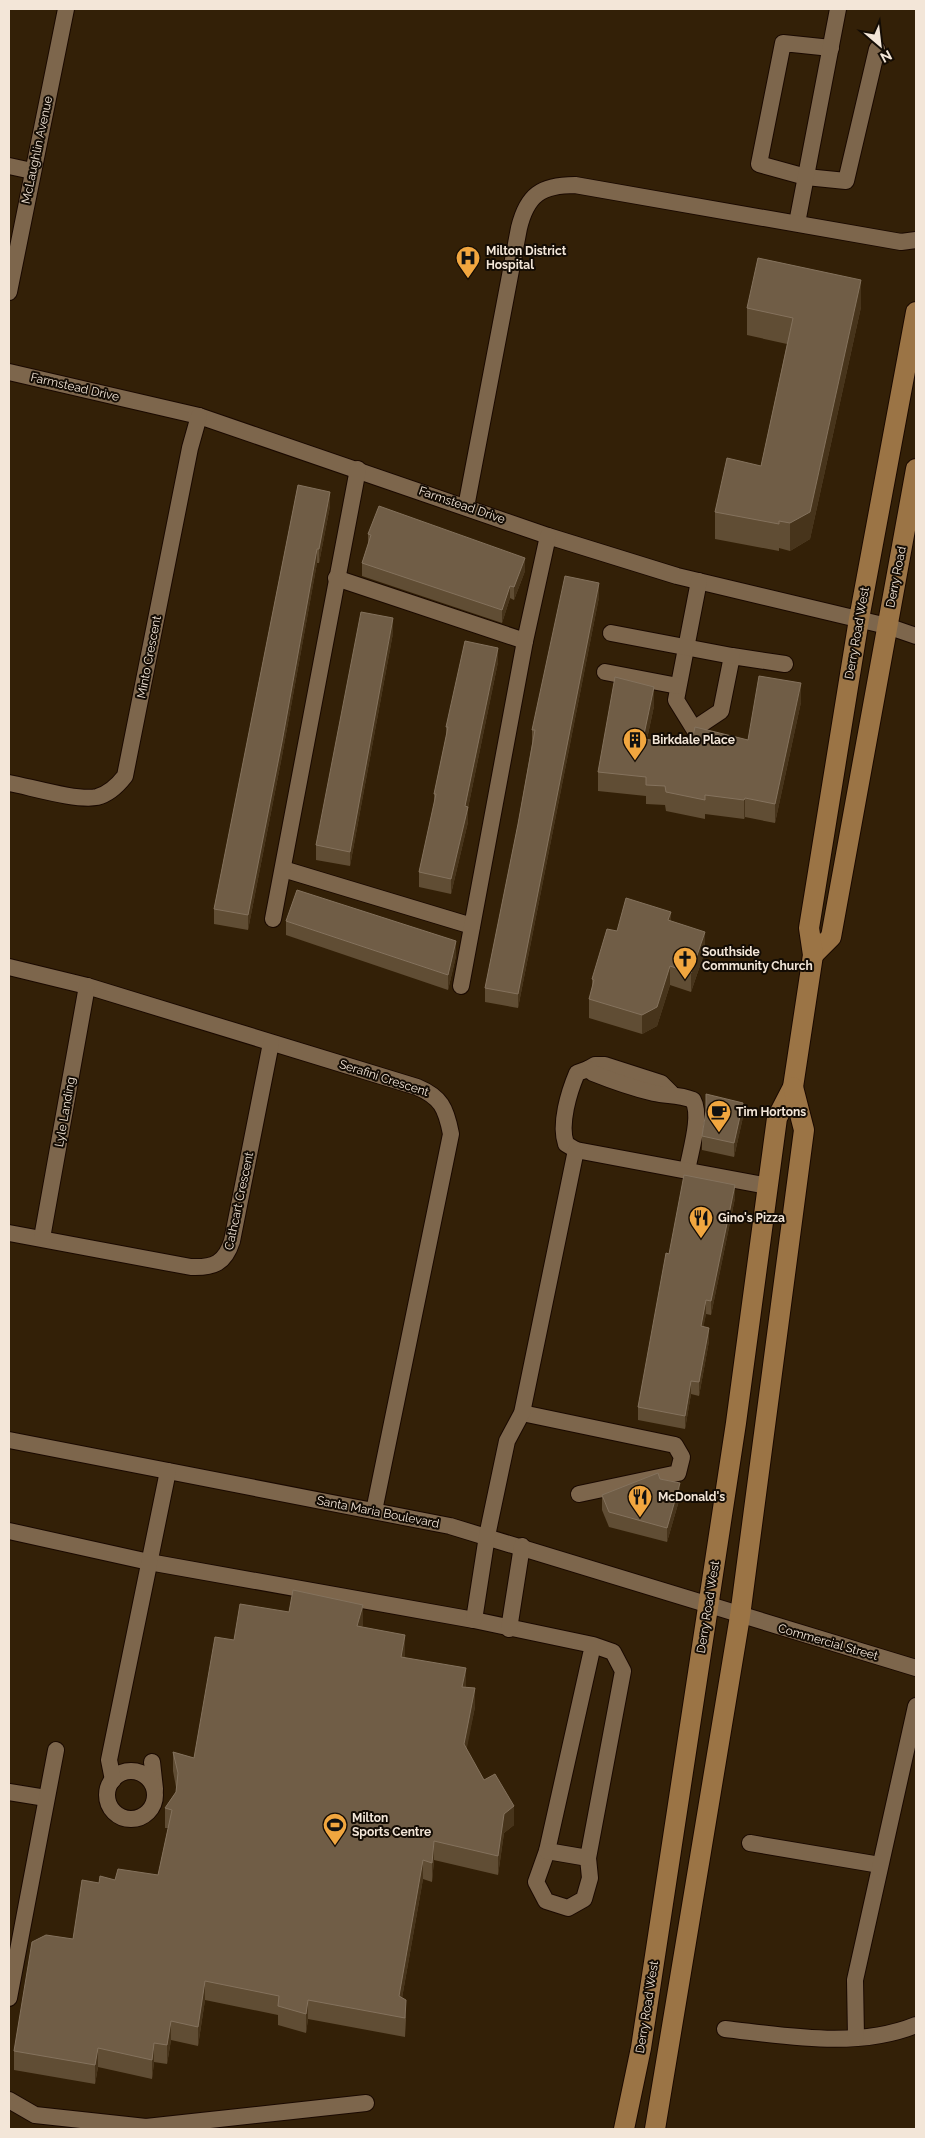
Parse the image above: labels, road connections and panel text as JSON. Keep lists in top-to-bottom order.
{
  "streets": {
    "main road": ["Derry Road", "Derry Road West"],
    "street": [
      "McLaughlin Avenue",
      "Farmstead Drive",
      "Minto Crescent",
      "Serafini Crescent",
      "Lyle Landing",
      "Cathcart Crescent",
      "Santa Maria Boulevard",
      "Commercial Street"
    ]
  },
  "crossings": [
    ["Farmstead Drive", "Derry Road"],
    ["Farmstead Drive", "Derry Road West"],
    ["Farmstead Drive", "Minto Crescent"],
    ["Derry Road West", "Santa Maria Boulevard"],
    ["Derry Road West", "Commercial Street"],
    ["Serafini Crescent", "Lyle Landing"],
    ["Serafini Crescent", "Cathcart Crescent"],
    ["Serafini Crescent", "Santa Maria Boulevard"],
    ["Lyle Landing", "Cathcart Crescent"],
    ["Santa Maria Boulevard", "Commercial Street"]
  ],
  "places": {
    "hospital": ["Milton District Hospital"],
    "building": ["Birkdale Place"],
    "church": ["Southside Community Church"],
    "cafe": ["Tim Hortons"],
    "restaurant": ["Gino's Pizza", "McDonald's"],
    "sports": ["Milton Sports Centre"]
  },
  "north": "bottom right"
}
